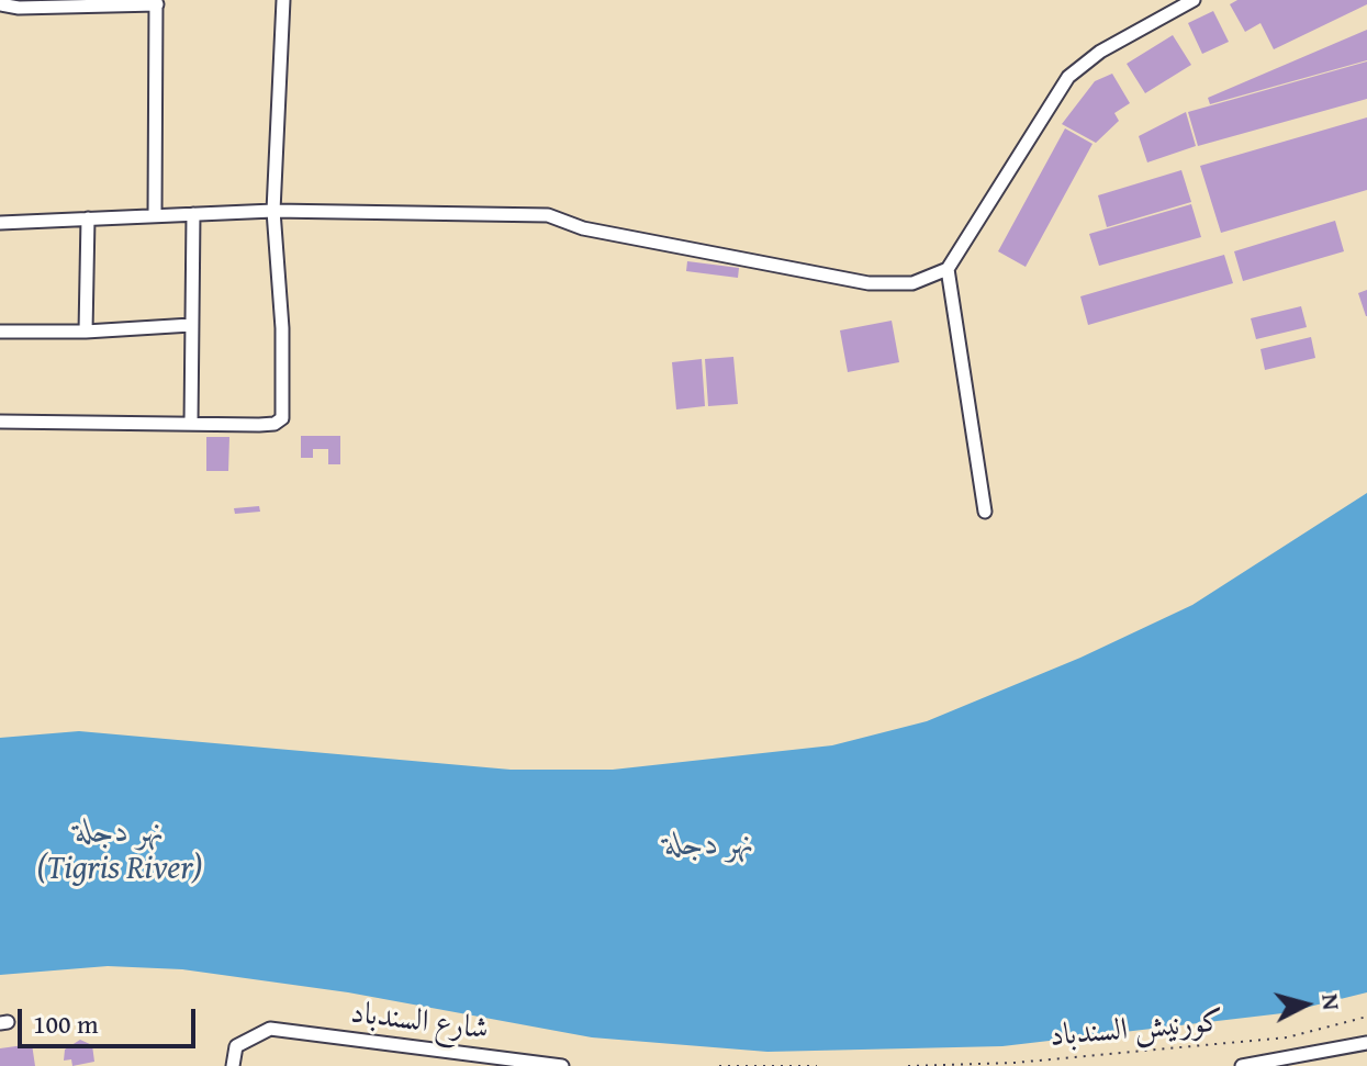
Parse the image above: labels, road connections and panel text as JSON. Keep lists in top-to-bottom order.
{
  "streets": {
    "street": ["شارع السندباد"],
    "path": ["كورنيش السندباد"]
  },
  "water": ["نهر دجلة (Tigris River)", "نهر دجلة"],
  "scale_bar": "100 m",
  "north": "right"
}
